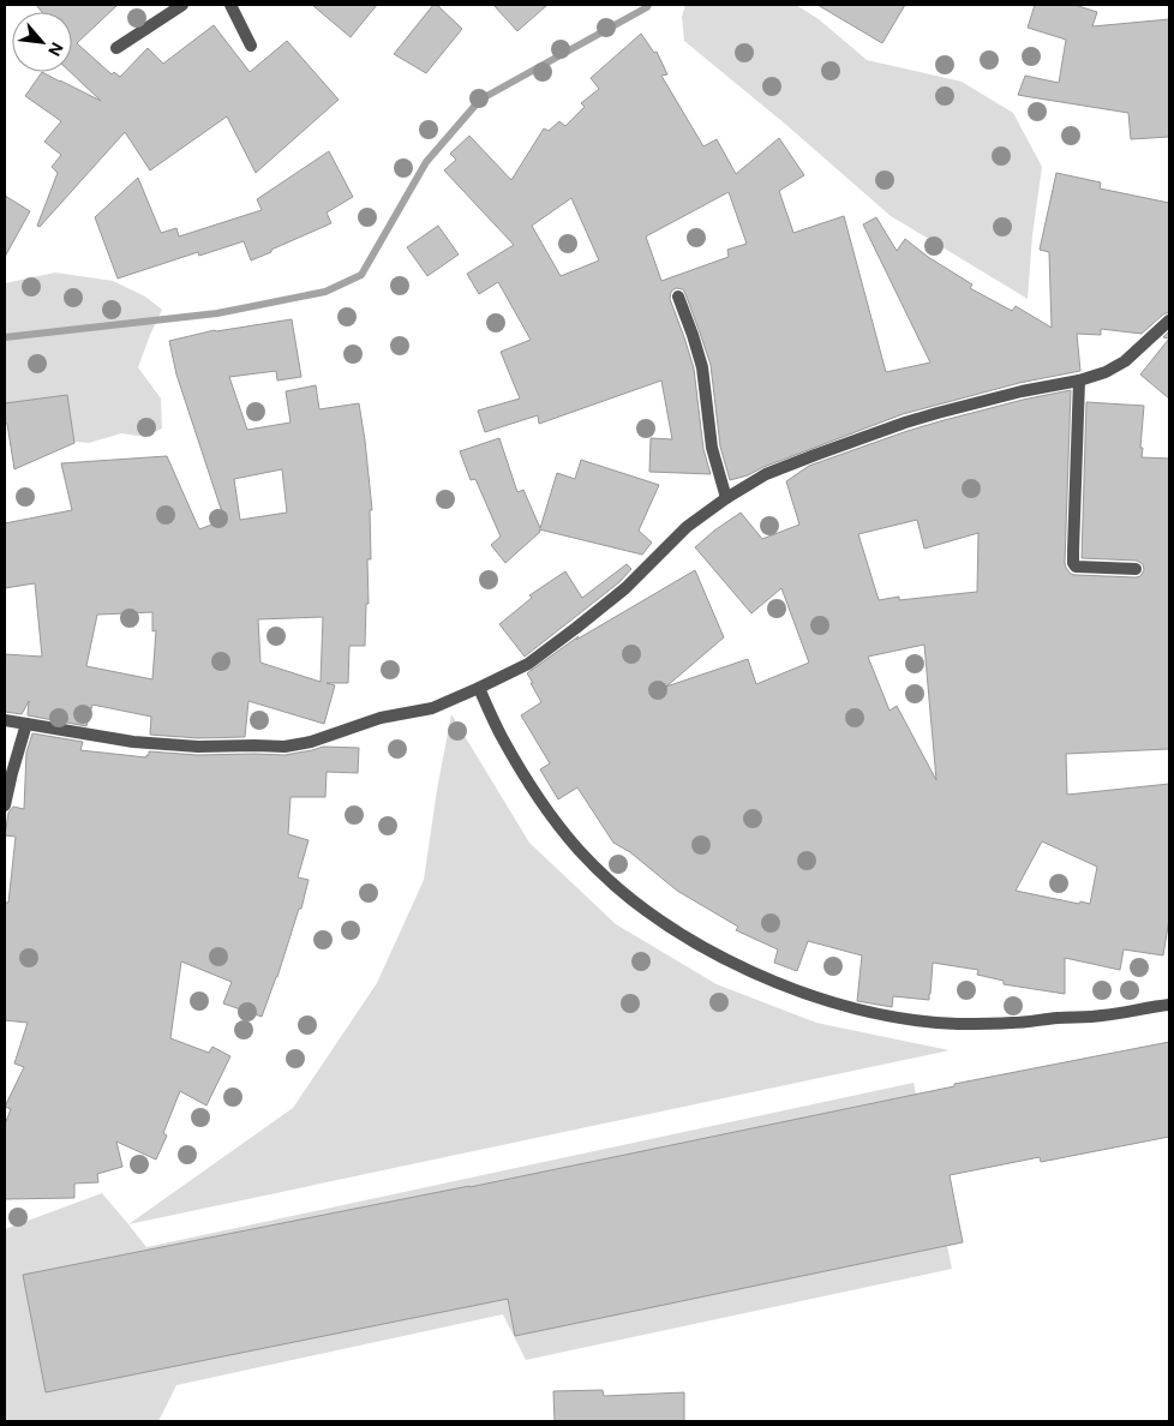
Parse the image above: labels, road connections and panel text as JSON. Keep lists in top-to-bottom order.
{
  "north": "bottom right"
}
